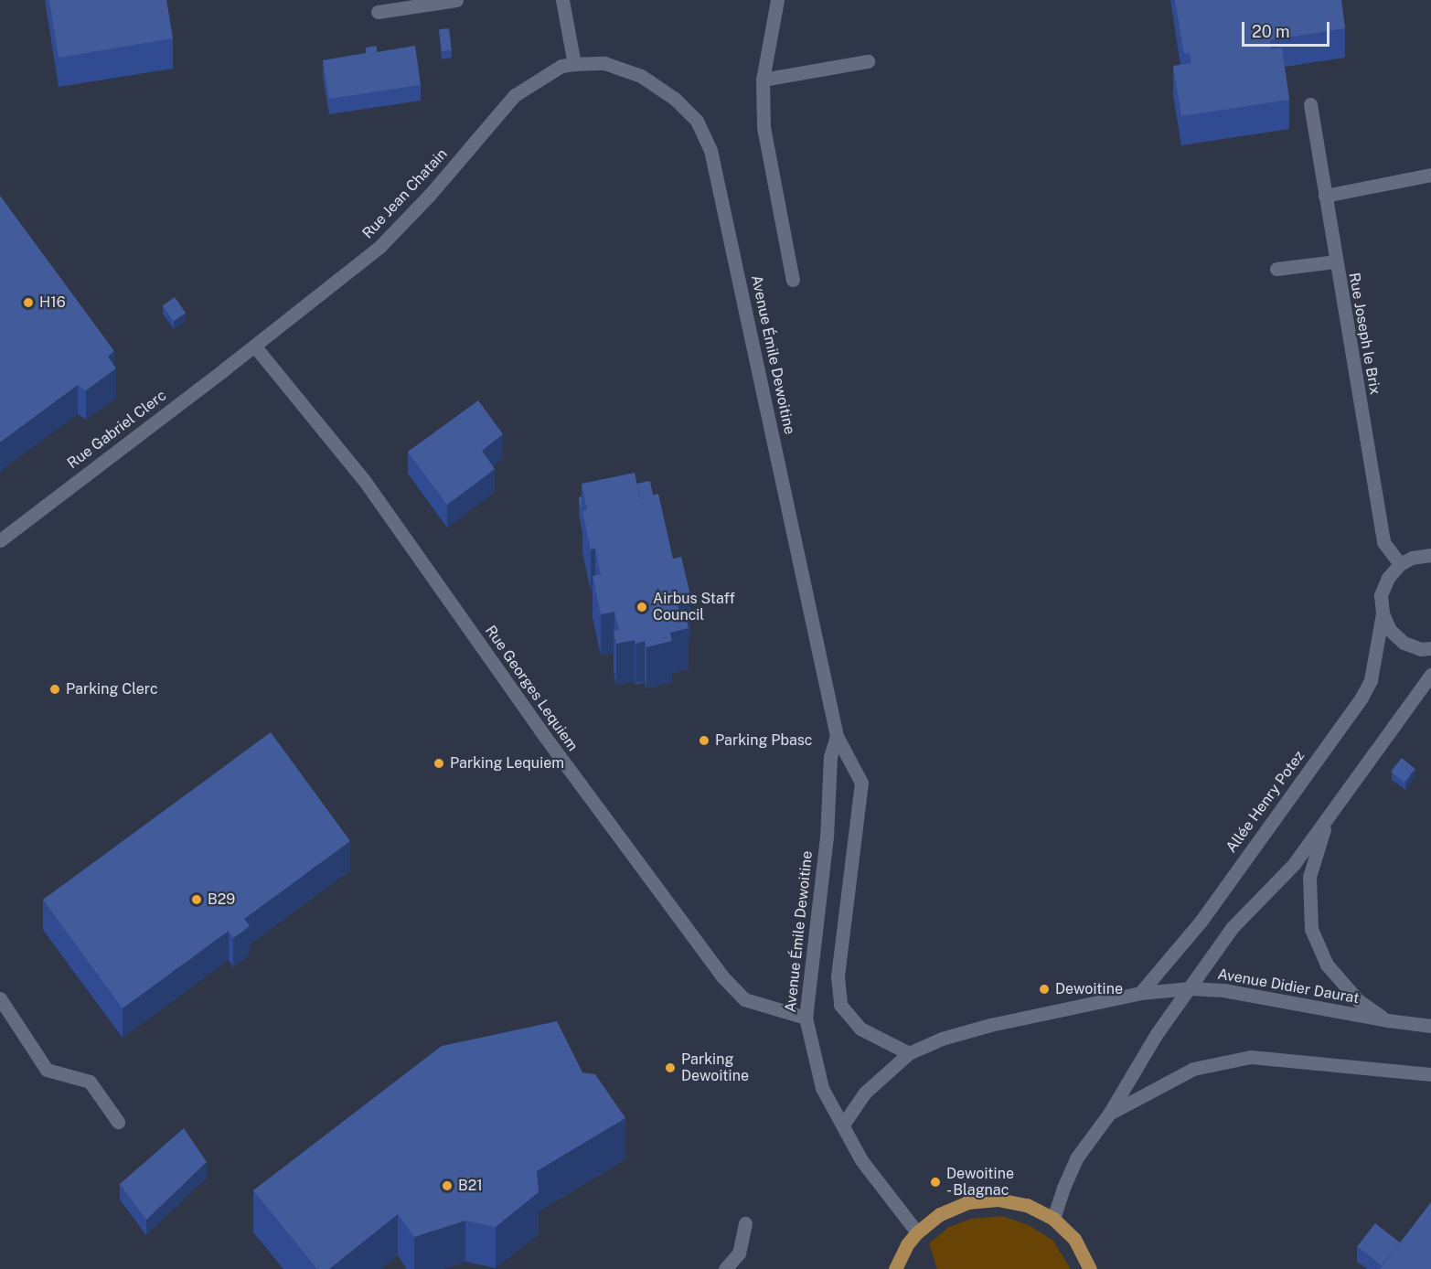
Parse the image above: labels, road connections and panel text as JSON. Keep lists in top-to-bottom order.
{
  "streets": {
    "street": [
      "Rue Jean Chatain",
      "Rue Joseph le Brix",
      "Avenue Émile Dewoitine",
      "Rue Gabriel Clerc",
      "Rue Georges Lequiem",
      "Allée Henry Potez",
      "Avenue Didier Daurat"
    ]
  },
  "crossings": [
    ["Rue Jean Chatain", "Avenue Émile Dewoitine"],
    ["Rue Jean Chatain", "Rue Gabriel Clerc"],
    ["Rue Jean Chatain", "Rue Georges Lequiem"],
    ["Rue Joseph le Brix", "Allée Henry Potez"],
    ["Avenue Émile Dewoitine", "Rue Georges Lequiem"],
    ["Avenue Émile Dewoitine", "Avenue Didier Daurat"],
    ["Rue Gabriel Clerc", "Rue Georges Lequiem"],
    ["Allée Henry Potez", "Avenue Didier Daurat"]
  ],
  "places": [
    "H16",
    "Airbus Staff Council",
    "Parking Clerc",
    "Parking Pbasc",
    "Parking Lequiem",
    "B29",
    "Dewoitine",
    "Parking Dewoitine",
    "Dewoitine - Blagnac",
    "B21"
  ],
  "scale_bar": "20 m"
}
